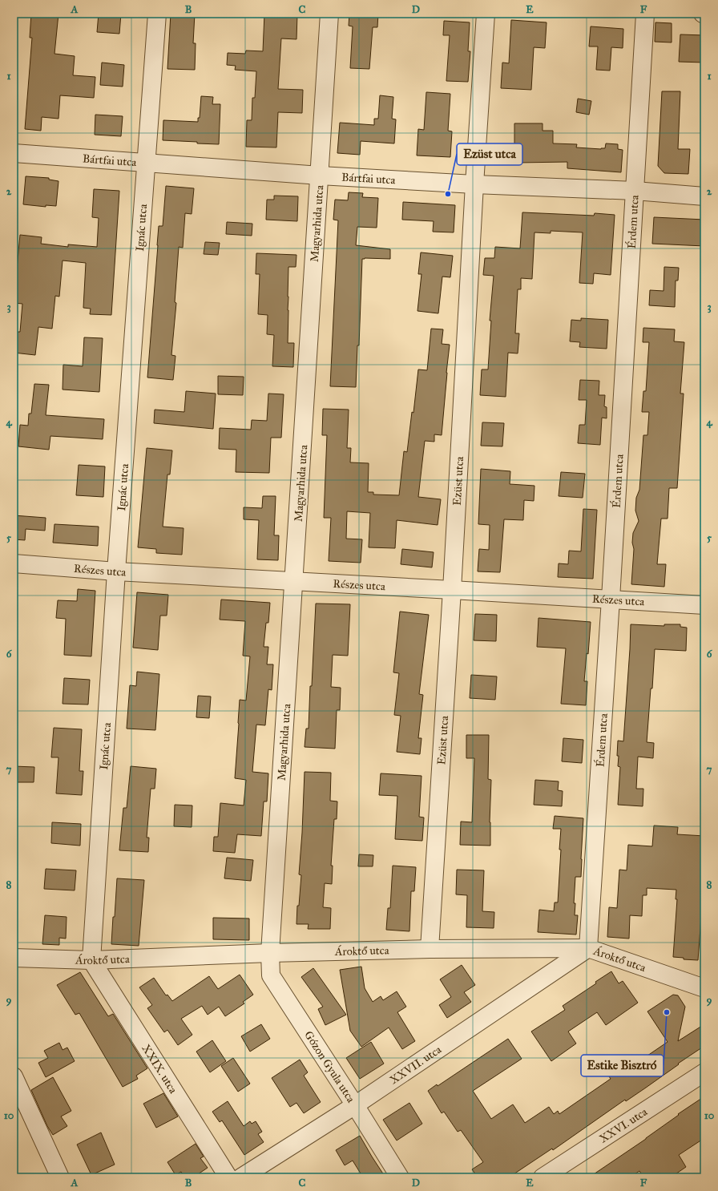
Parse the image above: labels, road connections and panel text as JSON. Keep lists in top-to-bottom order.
{
  "streets": {
    "street": [
      "Bártfai utca",
      "Érdem utca",
      "Magyarhida utca",
      "Ignác utca",
      "Ezüst utca",
      "Részes utca",
      "Ároktő utca",
      "XXVII. utca",
      "Gózon Gyula utca",
      "XXIX. utca",
      "XXVI. utca"
    ]
  },
  "crossings": [
    ["Bártfai utca", "Érdem utca"],
    ["Bártfai utca", "Magyarhida utca"],
    ["Bártfai utca", "Ignác utca"],
    ["Bártfai utca", "Ezüst utca"],
    ["Érdem utca", "Részes utca"],
    ["Érdem utca", "Ároktő utca"],
    ["Érdem utca", "XXVII. utca"],
    ["Magyarhida utca", "Részes utca"],
    ["Magyarhida utca", "Ároktő utca"],
    ["Magyarhida utca", "Gózon Gyula utca"],
    ["Ignác utca", "Részes utca"],
    ["Ignác utca", "Ároktő utca"],
    ["Ignác utca", "XXIX. utca"],
    ["Ezüst utca", "Részes utca"],
    ["Ezüst utca", "Ároktő utca"],
    ["Ároktő utca", "XXVII. utca"],
    ["Ároktő utca", "Gózon Gyula utca"],
    ["Ároktő utca", "XXIX. utca"],
    ["XXVII. utca", "Gózon Gyula utca"]
  ],
  "places": ["Ezüst utca", "Estike Bisztró"],
  "grid": {
    "columns": [
      "A",
      "B",
      "C",
      "D",
      "E",
      "F"
    ],
    "rows": [
      "1",
      "2",
      "3",
      "4",
      "5",
      "6",
      "7",
      "8",
      "9",
      "10"
    ]
  }
}
